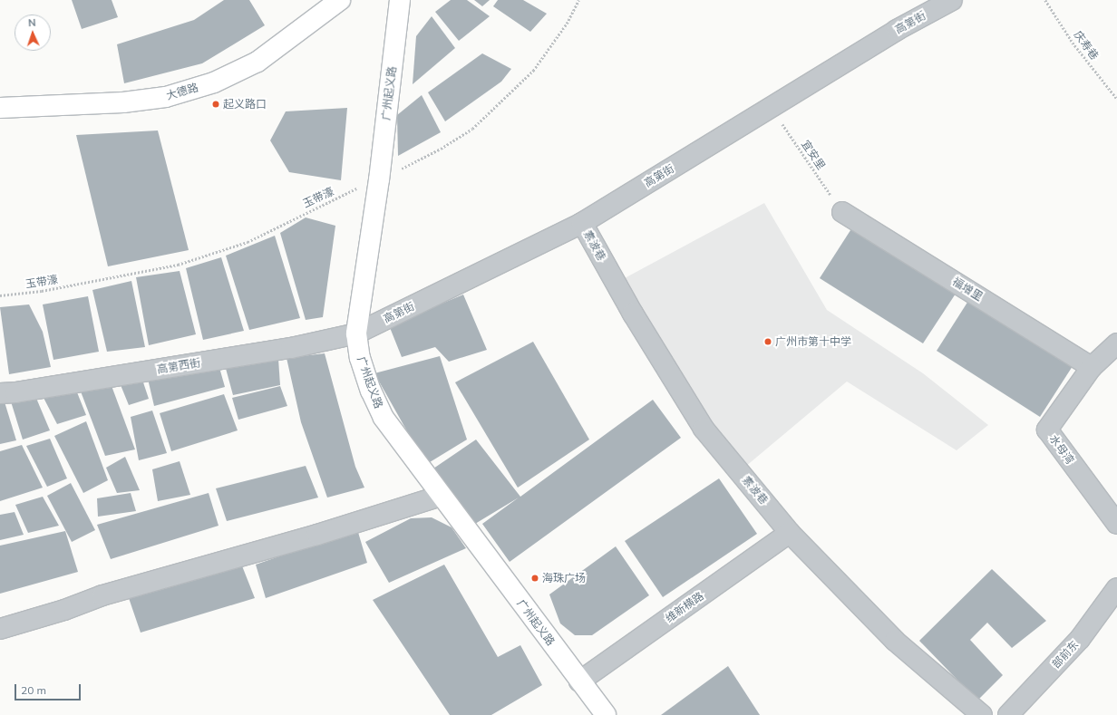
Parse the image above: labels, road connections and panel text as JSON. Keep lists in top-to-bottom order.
{
  "streets": {
    "main road": ["大德路", "广州起义路"],
    "street": [
      "高第街",
      "素波巷",
      "福增里",
      "高第西街",
      "水母湾",
      "维新横路",
      "部前东"
    ],
    "path": ["庆寿巷", "宜安里", "玉带濠"]
  },
  "crossings": [
    ["高第街", "广州起义路"],
    ["高第街", "宜安里"],
    ["高第街", "素波巷"],
    ["高第街", "高第西街"],
    ["广州起义路", "玉带濠"],
    ["广州起义路", "高第西街"],
    ["广州起义路", "维新横路"],
    ["宜安里", "福增里"],
    ["素波巷", "维新横路"],
    ["福增里", "水母湾"]
  ],
  "places": ["起义路口", "广州市第十中学", "海珠广场"],
  "scale_bar": "20 m",
  "north": "top"
}
